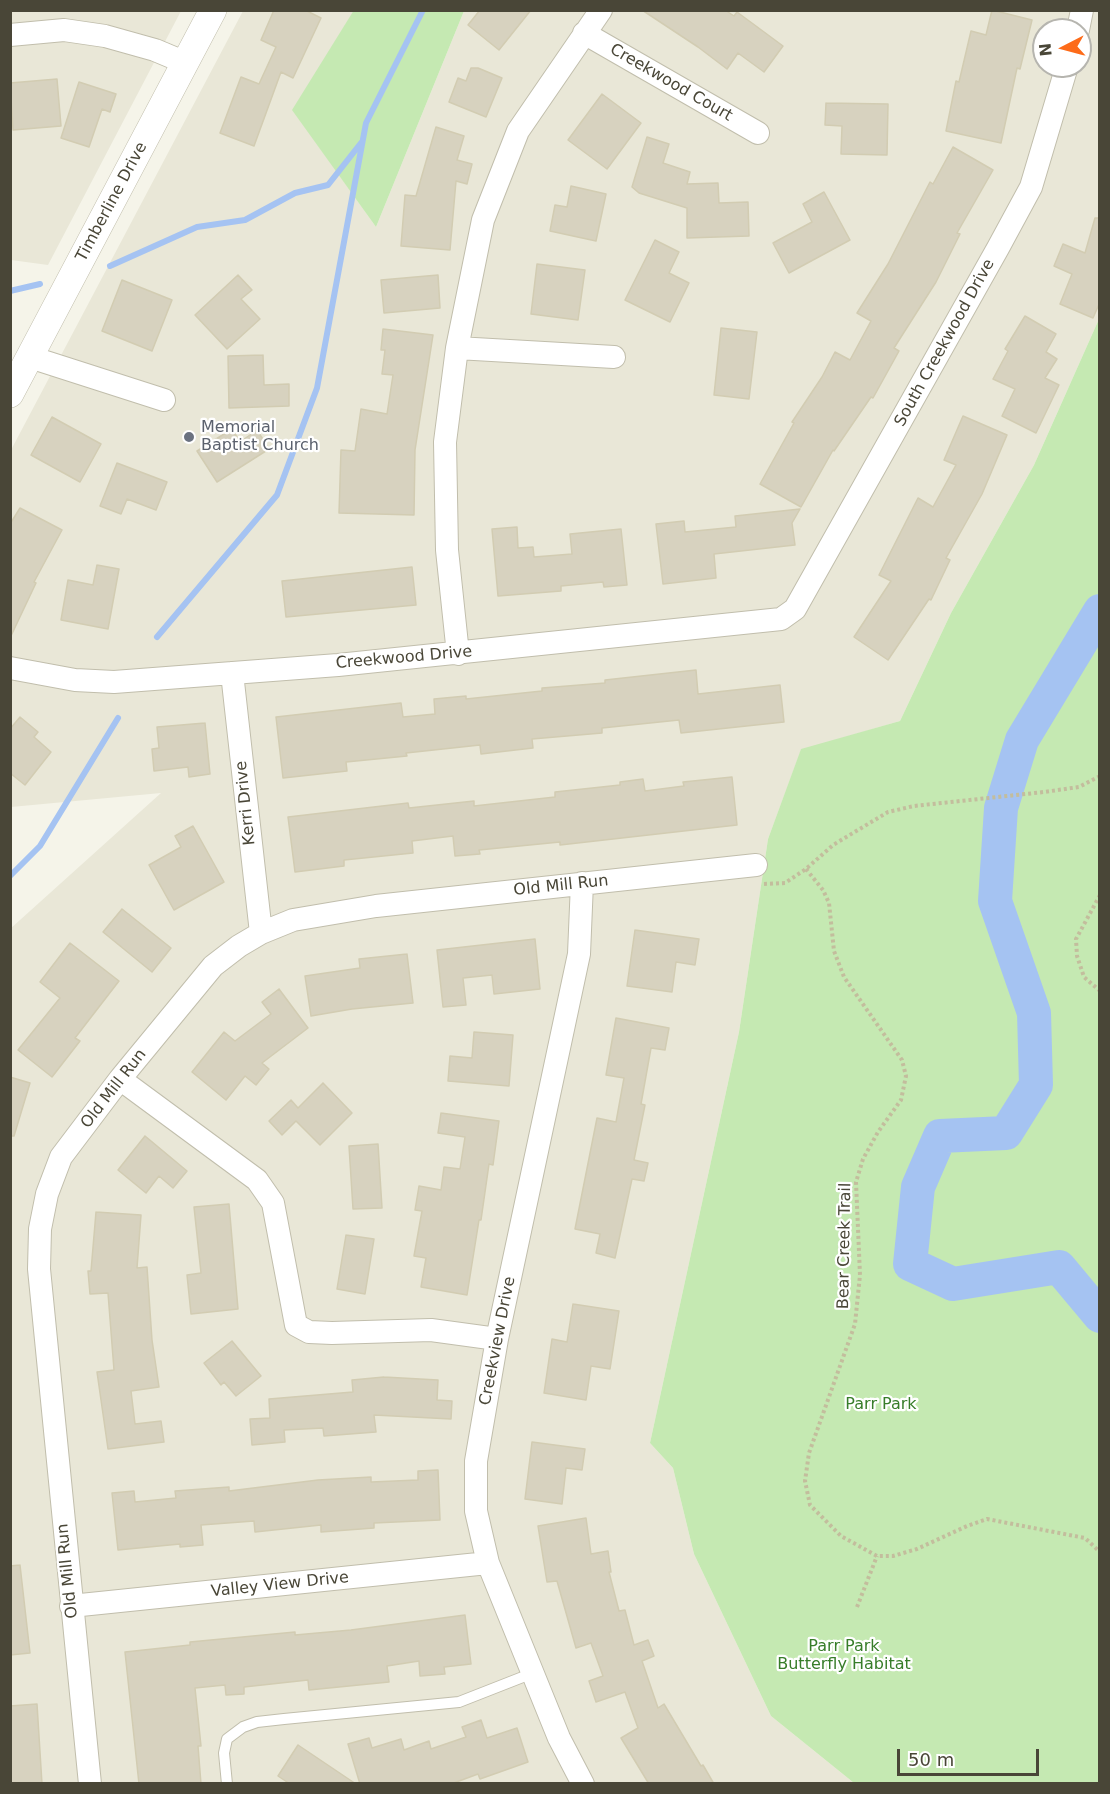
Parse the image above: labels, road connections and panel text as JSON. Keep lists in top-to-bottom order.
{
  "streets": {
    "street": [
      "Creekwood Court",
      "Timberline Drive",
      "South Creekwood Drive",
      "Creekwood Drive",
      "Kerri Drive",
      "Old Mill Run",
      "Creekview Drive",
      "Valley View Drive"
    ],
    "path": ["Bear Creek Trail"]
  },
  "crossings": [
    ["South Creekwood Drive", "Creekwood Drive"],
    ["Creekwood Drive", "Kerri Drive"],
    ["Kerri Drive", "Old Mill Run"],
    ["Old Mill Run", "Creekview Drive"],
    ["Old Mill Run", "Valley View Drive"],
    ["Creekview Drive", "Valley View Drive"]
  ],
  "parks": ["Parr Park", "Parr Park Butterfly Habitat"],
  "places": ["Memorial Baptist Church"],
  "scale_bar": "50 m",
  "north": "left"
}
